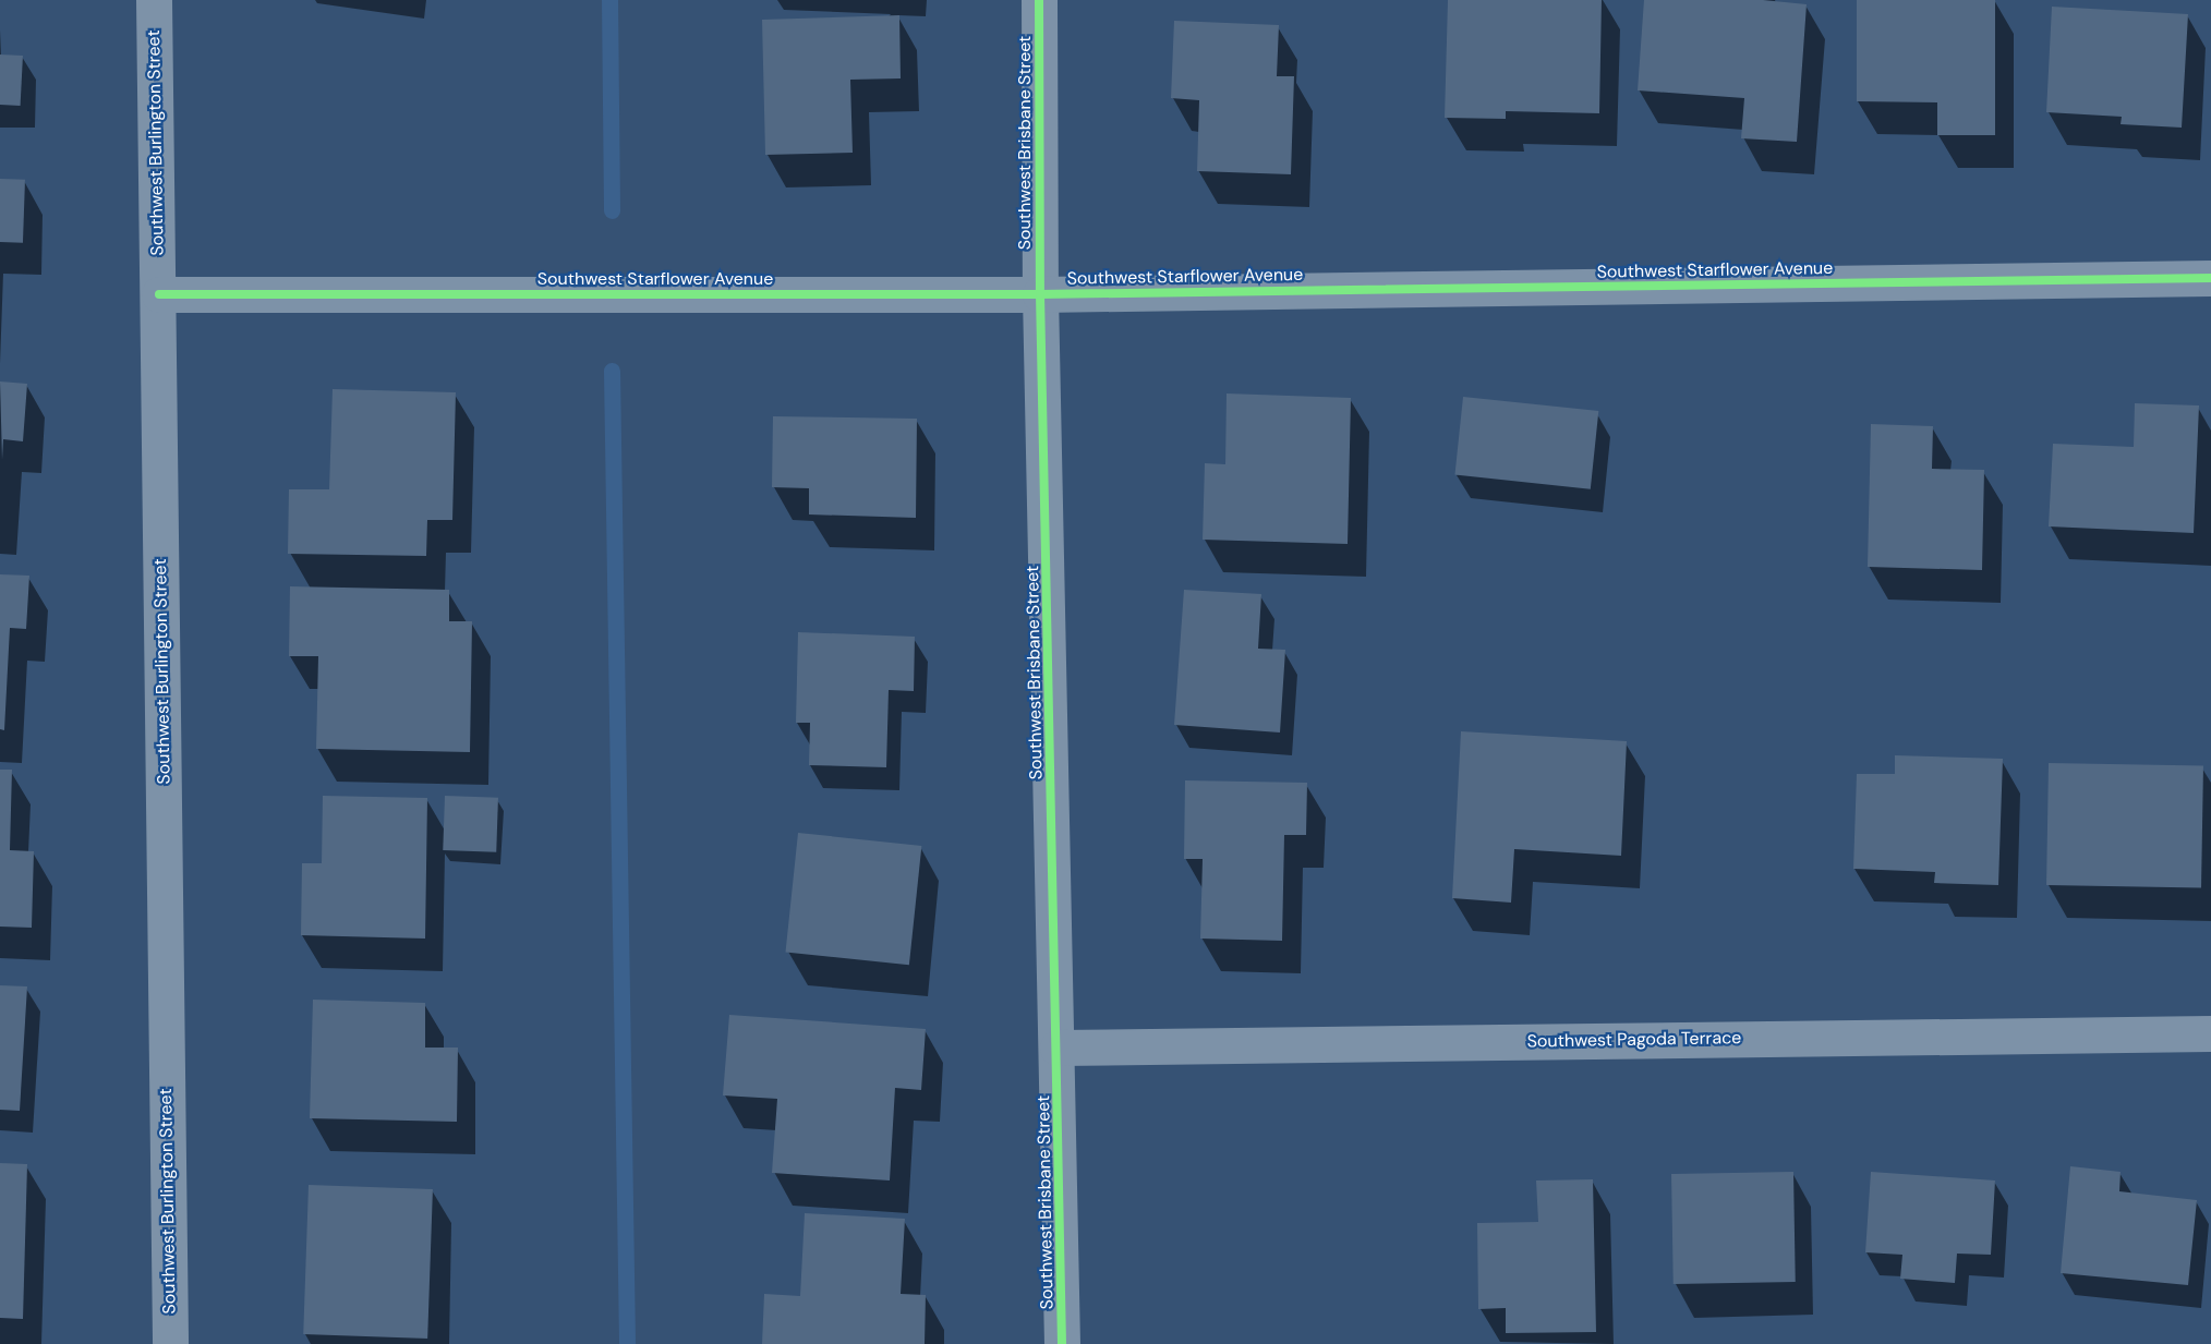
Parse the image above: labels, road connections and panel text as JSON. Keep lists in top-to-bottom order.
{
  "streets": {
    "street": [
      "Southwest Burlington Street",
      "Southwest Brisbane Street",
      "Southwest Starflower Avenue",
      "Southwest Pagoda Terrace"
    ]
  },
  "crossings": [
    ["Southwest Burlington Street", "Southwest Starflower Avenue"],
    ["Southwest Brisbane Street", "Southwest Starflower Avenue"],
    ["Southwest Brisbane Street", "Southwest Pagoda Terrace"]
  ]
}
